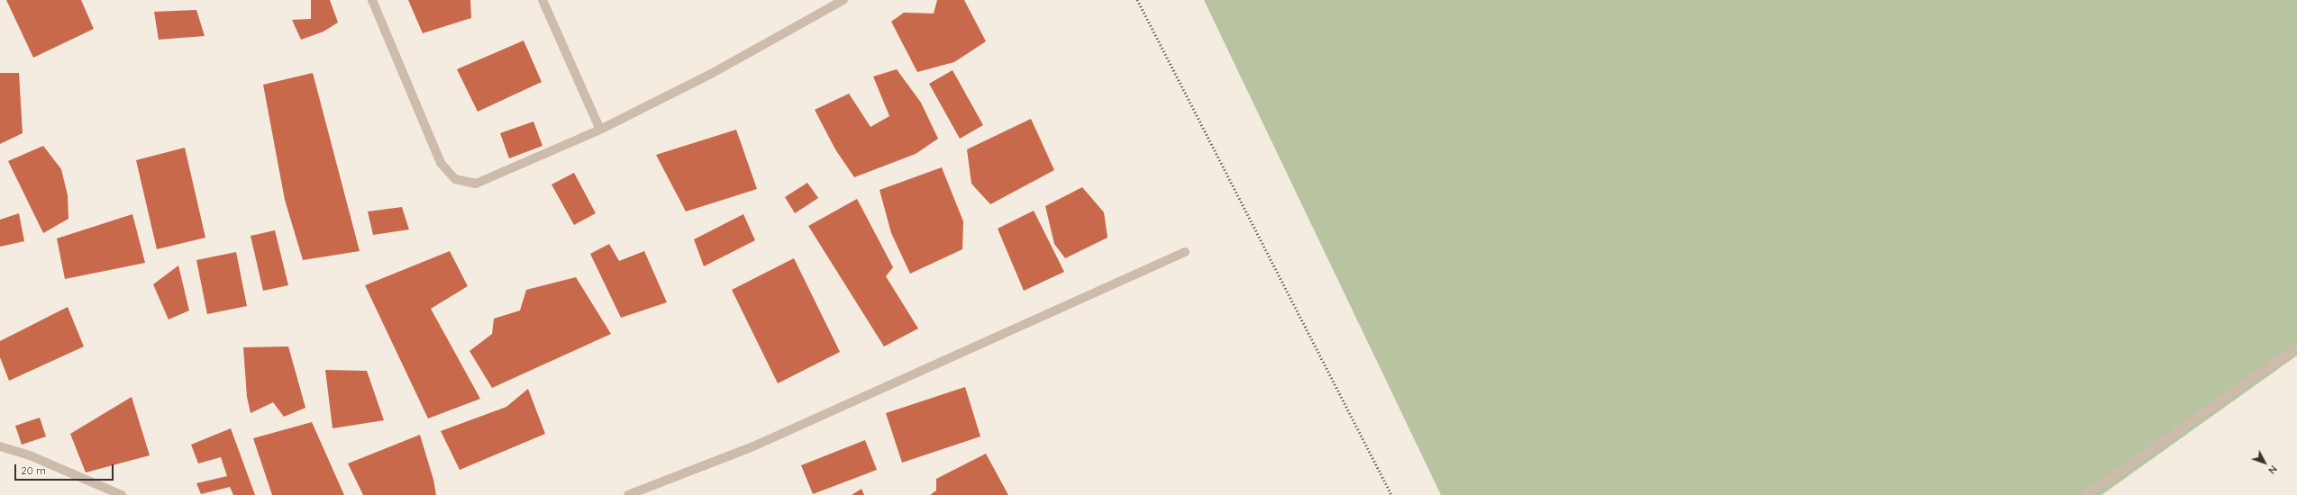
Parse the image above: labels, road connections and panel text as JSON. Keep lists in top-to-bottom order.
{
  "scale_bar": "20 m",
  "north": "bottom right"
}
